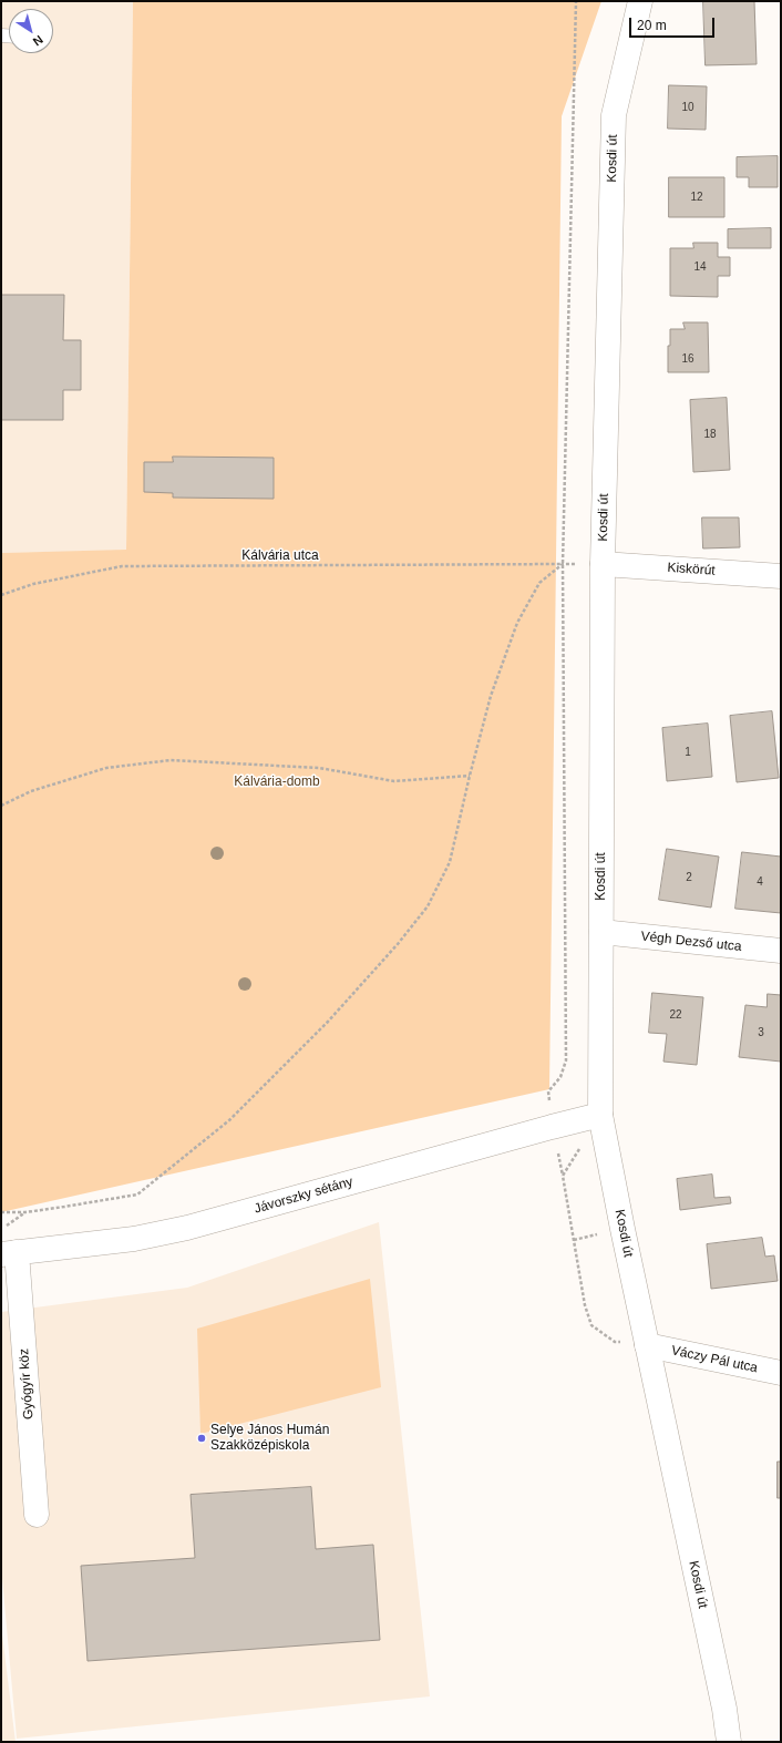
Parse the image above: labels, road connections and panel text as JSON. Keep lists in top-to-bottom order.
{
  "streets": {
    "street": [
      "Kosdi út",
      "Kiskörút",
      "Végh Dezső utca",
      "Jávorszky sétány",
      "Váczy Pál utca",
      "Gyógyír köz"
    ],
    "path": ["Kálvária utca"]
  },
  "crossings": [
    ["Kosdi út", "Kálvária utca"],
    ["Kosdi út", "Kiskörút"],
    ["Kosdi út", "Végh Dezső utca"],
    ["Kosdi út", "Jávorszky sétány"],
    ["Kosdi út", "Váczy Pál utca"],
    ["Kálvária utca", "Kiskörút"],
    ["Jávorszky sétány", "Gyógyír köz"]
  ],
  "parks": ["Kálvária-domb"],
  "places": ["Selye János Humán Szakközépiskola"],
  "house_numbers": [
    "10",
    "12",
    "14",
    "16",
    "18",
    "1",
    "2",
    "4",
    "22",
    "3"
  ],
  "scale_bar": "20 m",
  "north": "bottom right"
}
